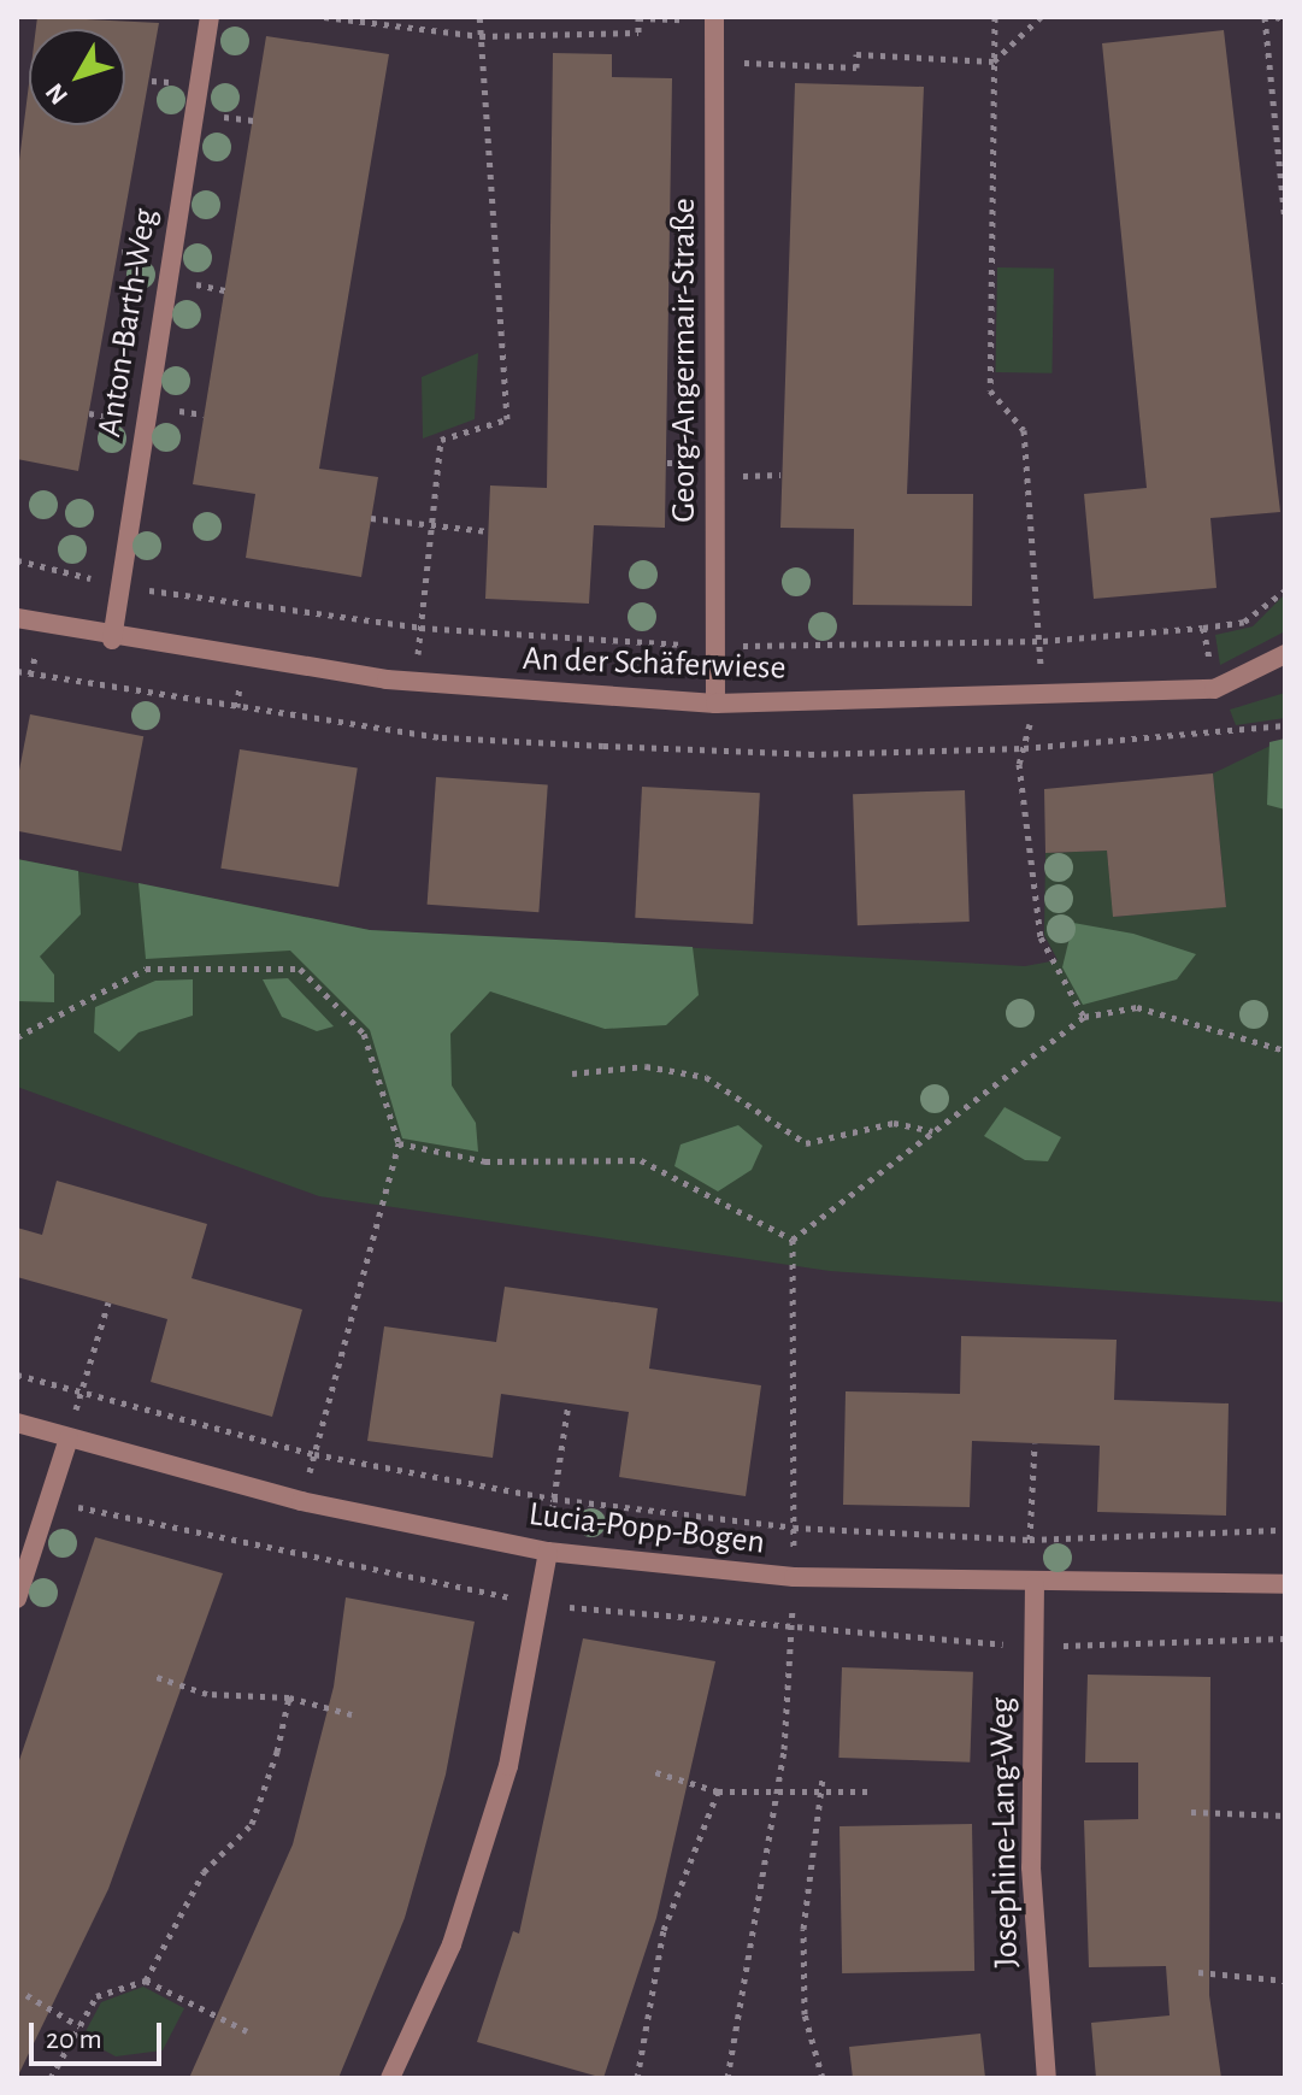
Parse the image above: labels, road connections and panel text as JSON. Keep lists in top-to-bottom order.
{
  "streets": {
    "street": [
      "Anton-Barth-Weg",
      "Georg-Angermair-Straße",
      "An der Schäferwiese",
      "Lucia-Popp-Bogen",
      "Josephine-Lang-Weg"
    ]
  },
  "crossings": [
    ["Anton-Barth-Weg", "An der Schäferwiese"],
    ["Georg-Angermair-Straße", "An der Schäferwiese"],
    ["Lucia-Popp-Bogen", "Josephine-Lang-Weg"]
  ],
  "scale_bar": "20 m",
  "north": "bottom left"
}
